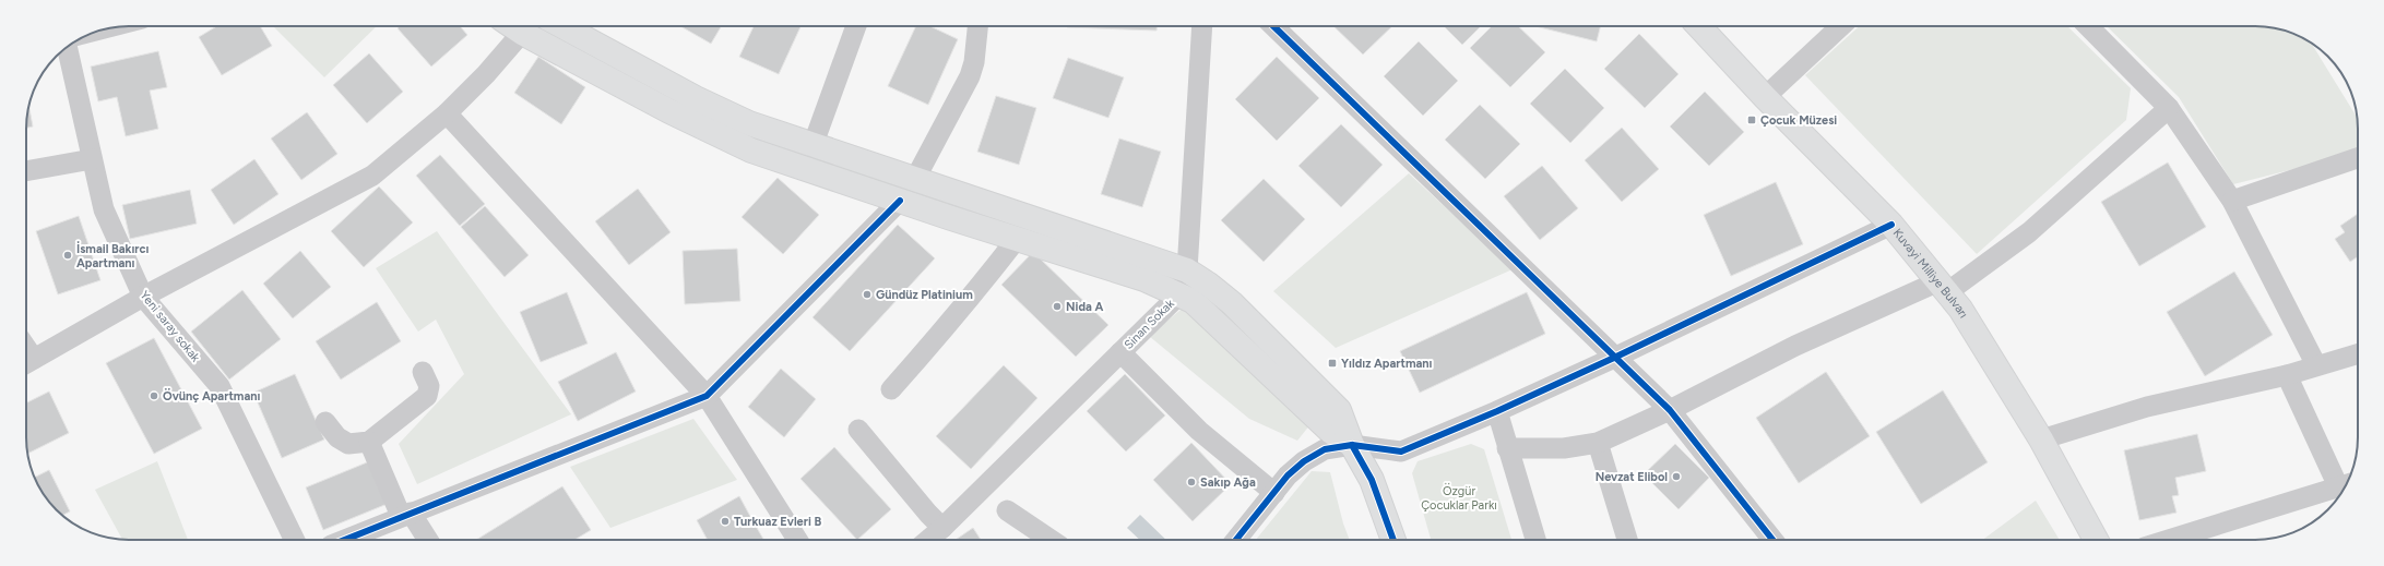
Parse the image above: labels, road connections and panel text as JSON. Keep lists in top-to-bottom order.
{
  "streets": {
    "main road": ["Kuvayi Milliye Bulvarı"],
    "street": ["Sinan Sokak", "Yeni saray sokak"]
  },
  "parks": ["Özgür Çocuklar Parkı"],
  "places": {
    "transit": ["Çocuk Müzesi", "Yıldız Apartmanı"],
    "other": [
      "İsmail Bakırcı Apartmanı",
      "Gündüz Platinium",
      "Nida A",
      "Övünç Apartmanı",
      "Nevzat Elibol",
      "Sakıp Ağa",
      "Turkuaz Evleri B"
    ]
  }
}
